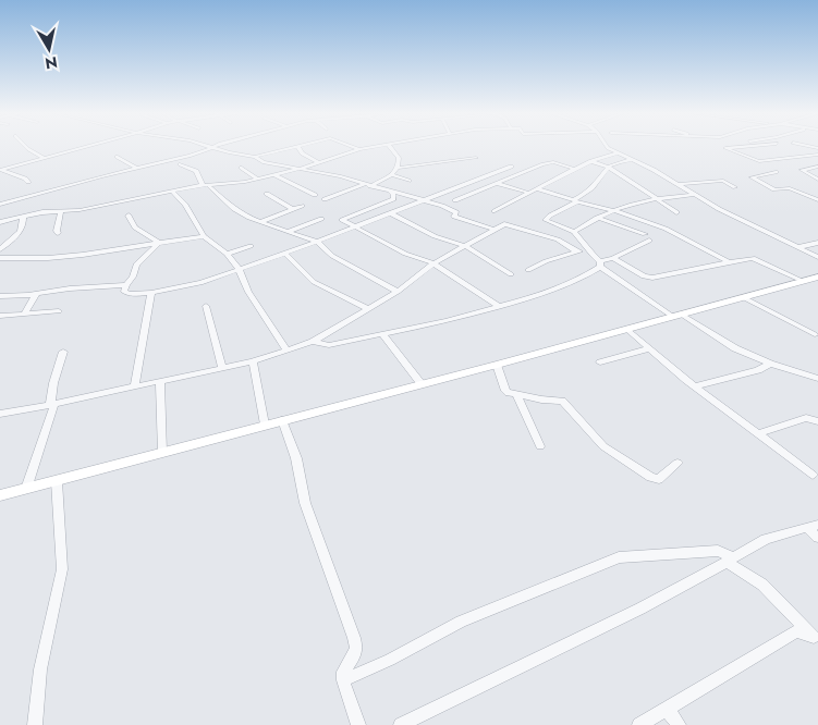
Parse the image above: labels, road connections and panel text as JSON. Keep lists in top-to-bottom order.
{
  "north": "bottom"
}
